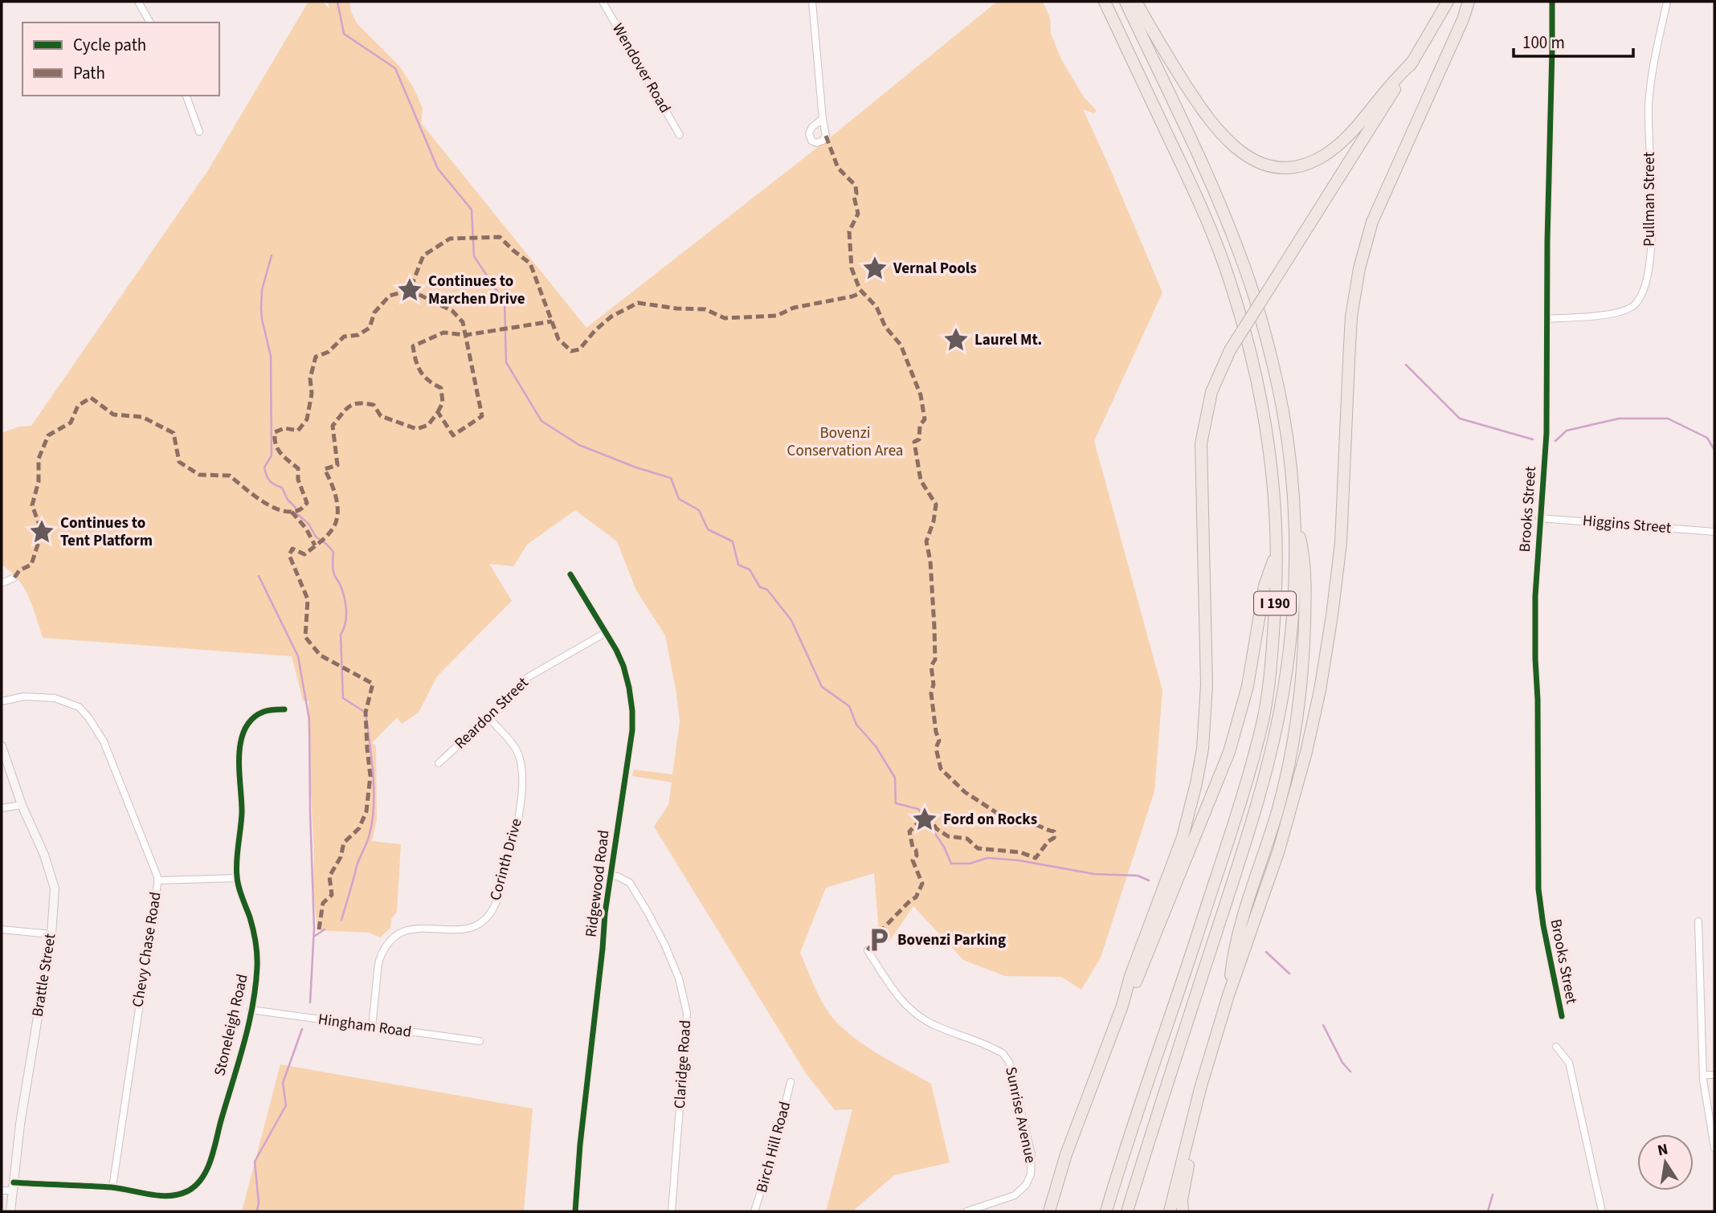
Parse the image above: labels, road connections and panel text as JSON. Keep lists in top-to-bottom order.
{
  "streets": {
    "highway": ["I 190"],
    "street": [
      "Wendover Road",
      "Pullman Street",
      "Brooks Street",
      "Higgins Street",
      "Reardon Street",
      "Corinth Drive",
      "Ridgewood Road",
      "Chevy Chase Road",
      "Brattle Street",
      "Stoneleigh Road",
      "Hingham Road",
      "Claridge Road",
      "Sunrise Avenue",
      "Birch Hill Road"
    ]
  },
  "crossings": [
    ["Pullman Street", "Brooks Street"],
    ["Brooks Street", "Higgins Street"],
    ["Reardon Street", "Corinth Drive"],
    ["Reardon Street", "Ridgewood Road"],
    ["Corinth Drive", "Hingham Road"],
    ["Ridgewood Road", "Claridge Road"],
    ["Chevy Chase Road", "Stoneleigh Road"],
    ["Brattle Street", "Stoneleigh Road"],
    ["Stoneleigh Road", "Hingham Road"]
  ],
  "parks": ["Bovenzi Conservation Area"],
  "places": {
    "place": [
      "Vernal Pools",
      "Continues to Marchen Drive",
      "Laurel Mt.",
      "Continues to Tent Platform",
      "Ford on Rocks"
    ],
    "parking": ["Bovenzi Parking"]
  },
  "legend": ["Cycle path", "Path"],
  "scale_bar": "100 m",
  "north": "top"
}
